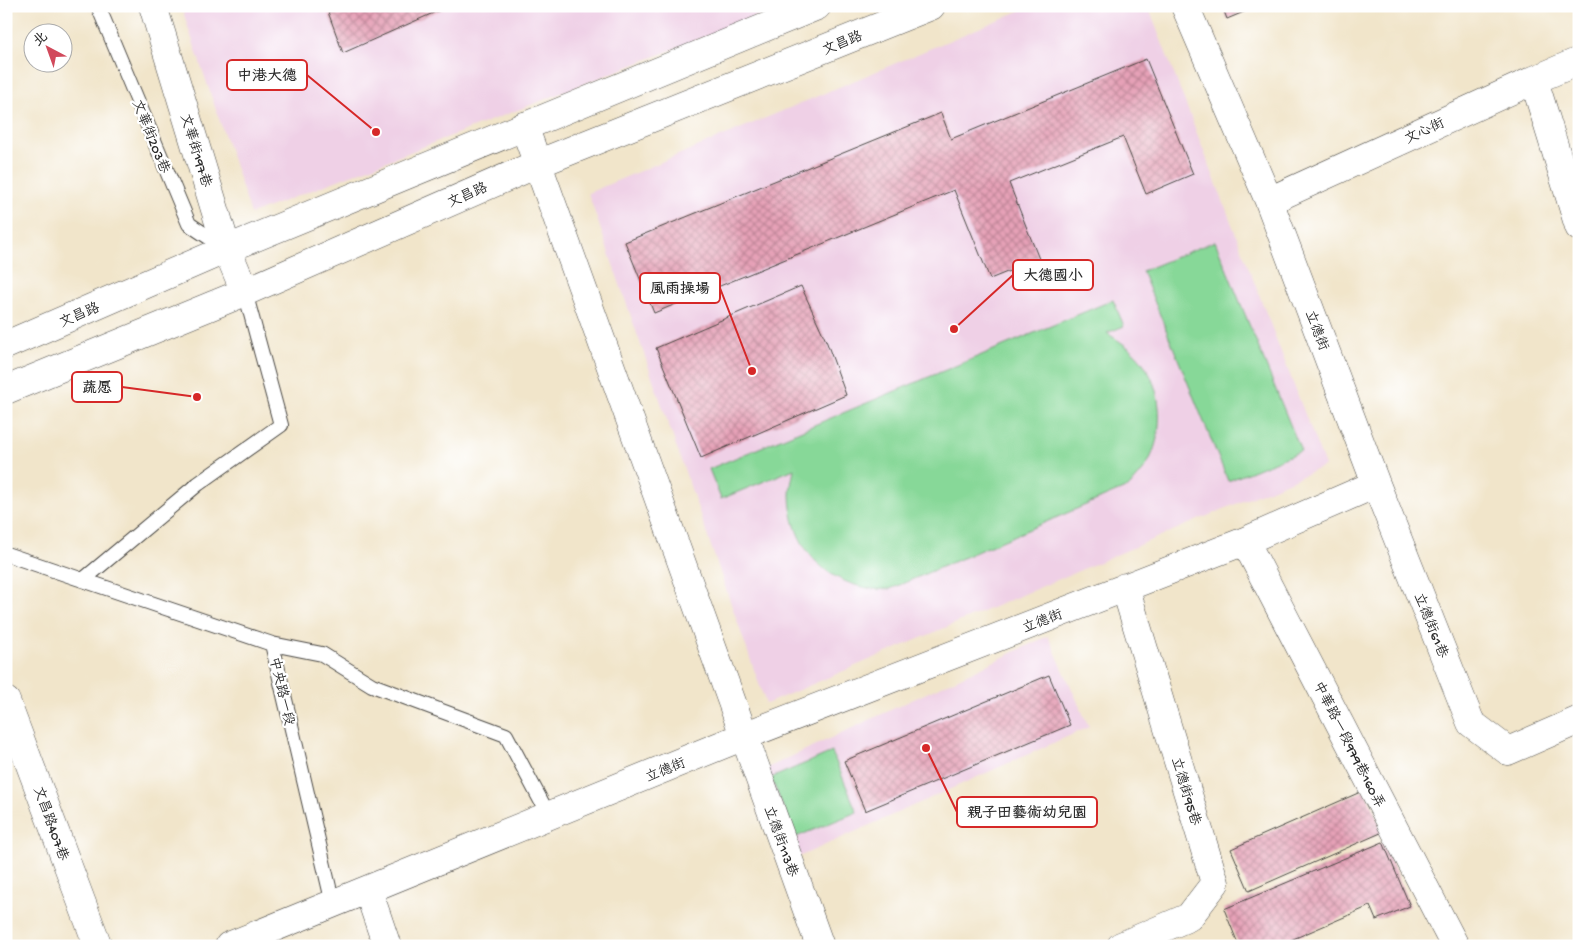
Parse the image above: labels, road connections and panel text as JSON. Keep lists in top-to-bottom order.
{
  "streets": {
    "street": [
      "文昌路",
      "文心街",
      "文華街197巷",
      "立德街",
      "立德街61巷",
      "中華路一段979巷160弄",
      "立德街95巷",
      "文昌路407巷",
      "立德街113巷"
    ],
    "lane": ["文華街203巷", "中央路一段"]
  },
  "crossings": [
    ["文昌路", "文華街203巷"],
    ["文昌路", "文華街197巷"],
    ["文昌路", "立德街113巷"],
    ["文心街", "立德街"],
    ["文華街203巷", "文華街197巷"],
    ["立德街", "立德街61巷"],
    ["立德街", "中央路一段"],
    ["立德街", "中華路一段979巷160弄"],
    ["立德街", "立德街95巷"],
    ["立德街", "立德街113巷"]
  ],
  "places": [
    "中港大德",
    "大德國小",
    "風雨操場",
    "蔬愿",
    "親子田藝術幼兒園"
  ],
  "north": "top left"
}
